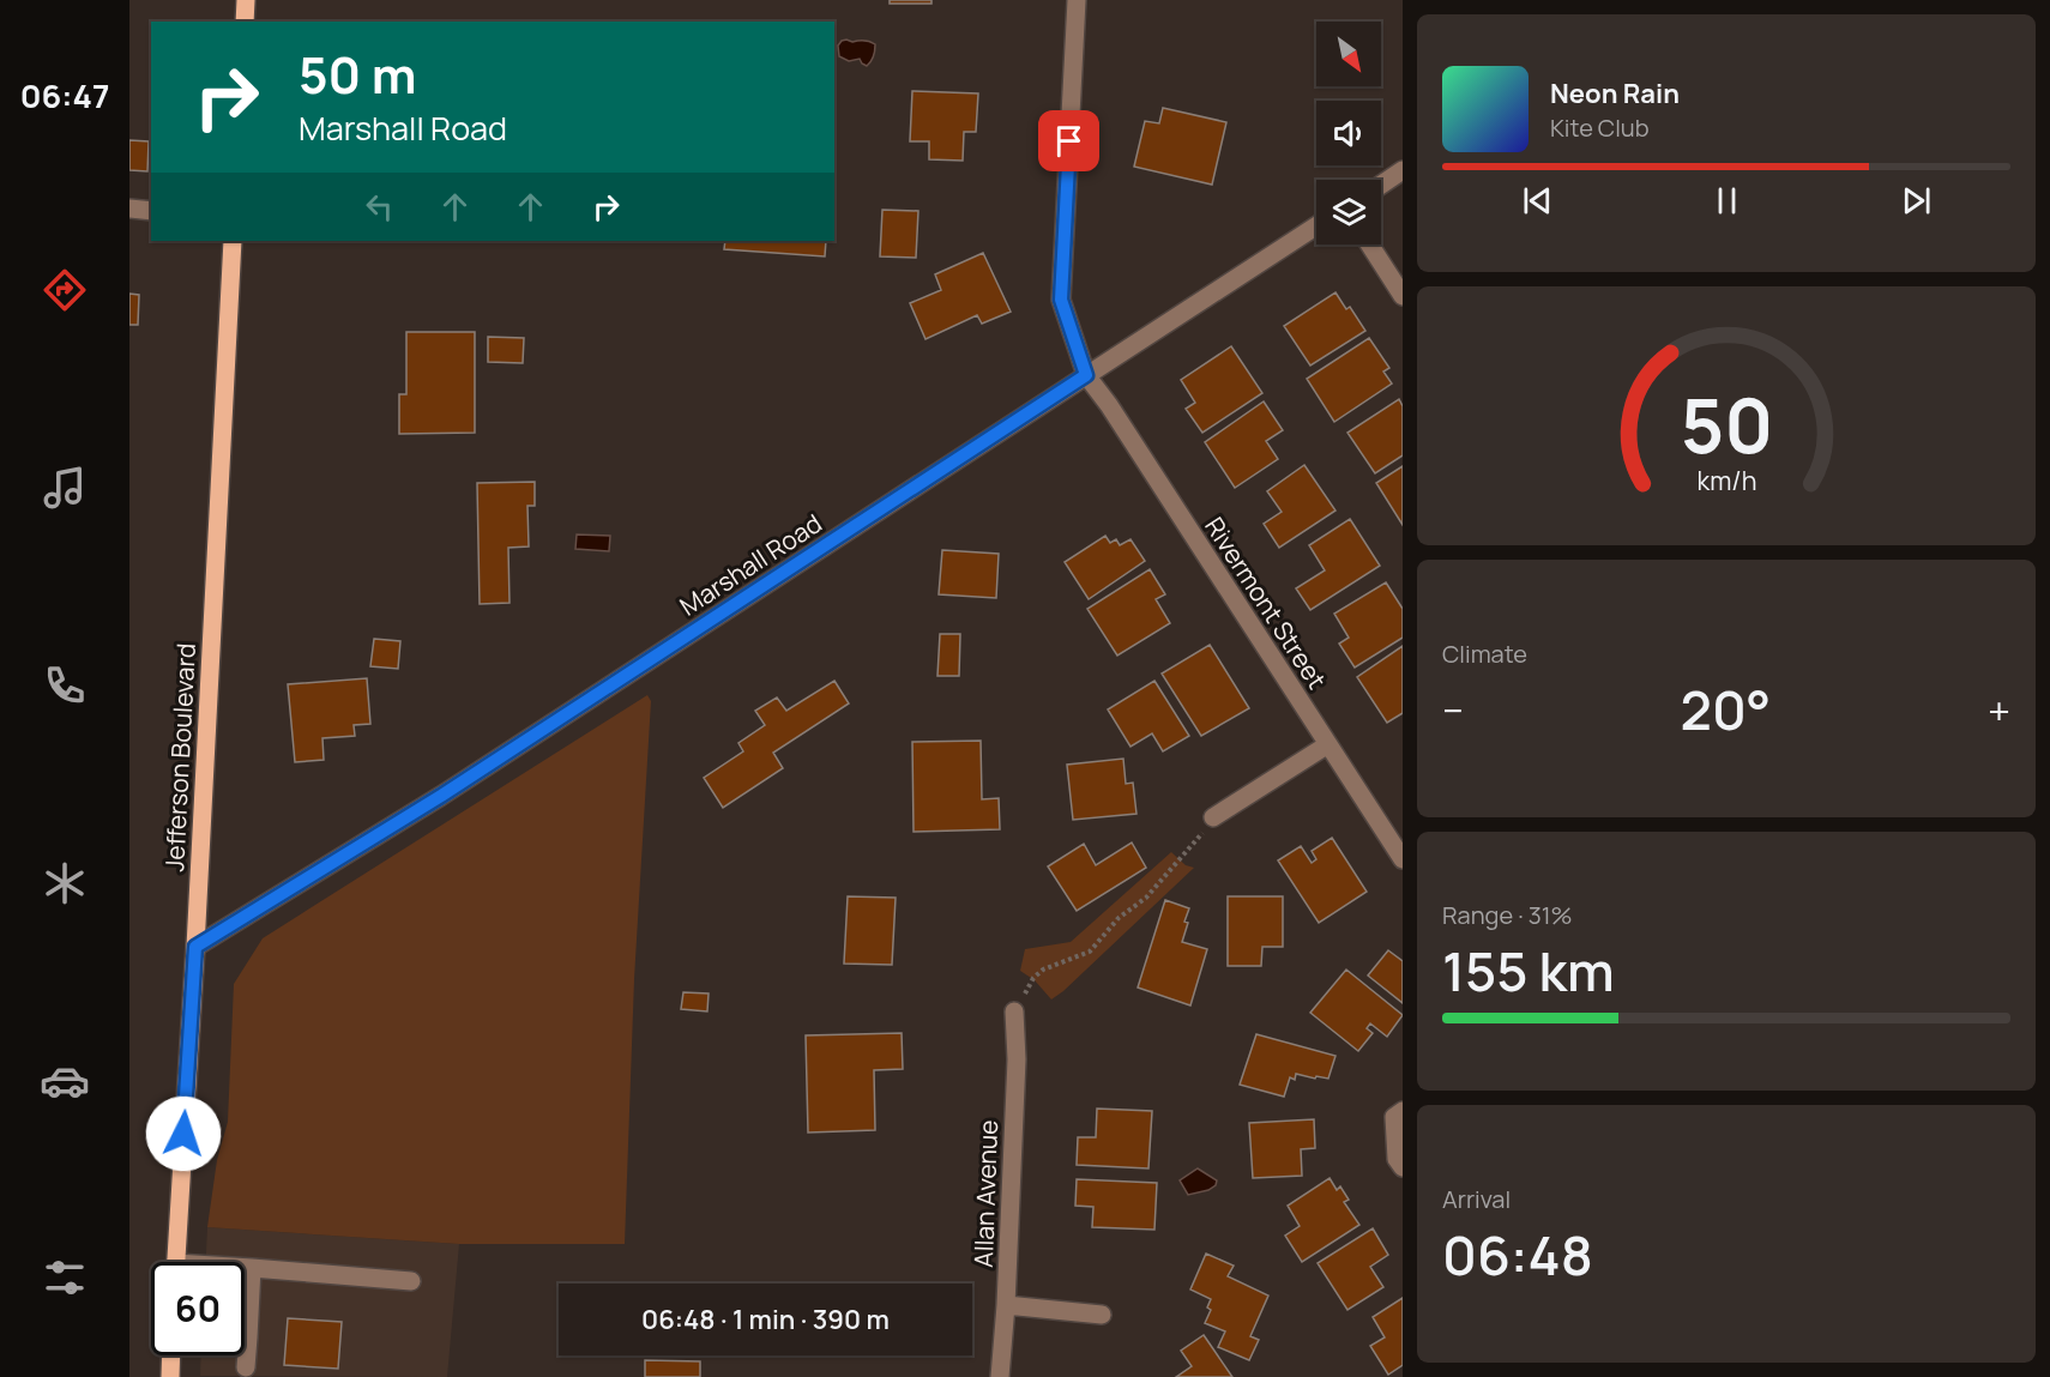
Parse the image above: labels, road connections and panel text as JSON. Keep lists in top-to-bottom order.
{
  "streets": {
    "main road": ["Jefferson Boulevard"],
    "street": ["Marshall Road", "Rivermont Street", "Allan Avenue"]
  },
  "crossings": [
    ["Marshall Road", "Rivermont Street"],
    ["Marshall Road", "Jefferson Boulevard"]
  ],
  "north": "bottom right",
  "page": {
    "tabs": "06:47",
    "turn": ["50 m", "Marshall Road"],
    "song": ["Neon Rain", "Kite Club"],
    "tile": [
      "Climate",
      ["Range · 31%", "155 km"],
      ["Arrival", "06:48"]
    ],
    "heat": ["−", "20°", "+"],
    "limit": "60",
    "trip": "06:48 · 1 min · 390 m",
    "gauge": ["50", "km/h"]
  }
}
